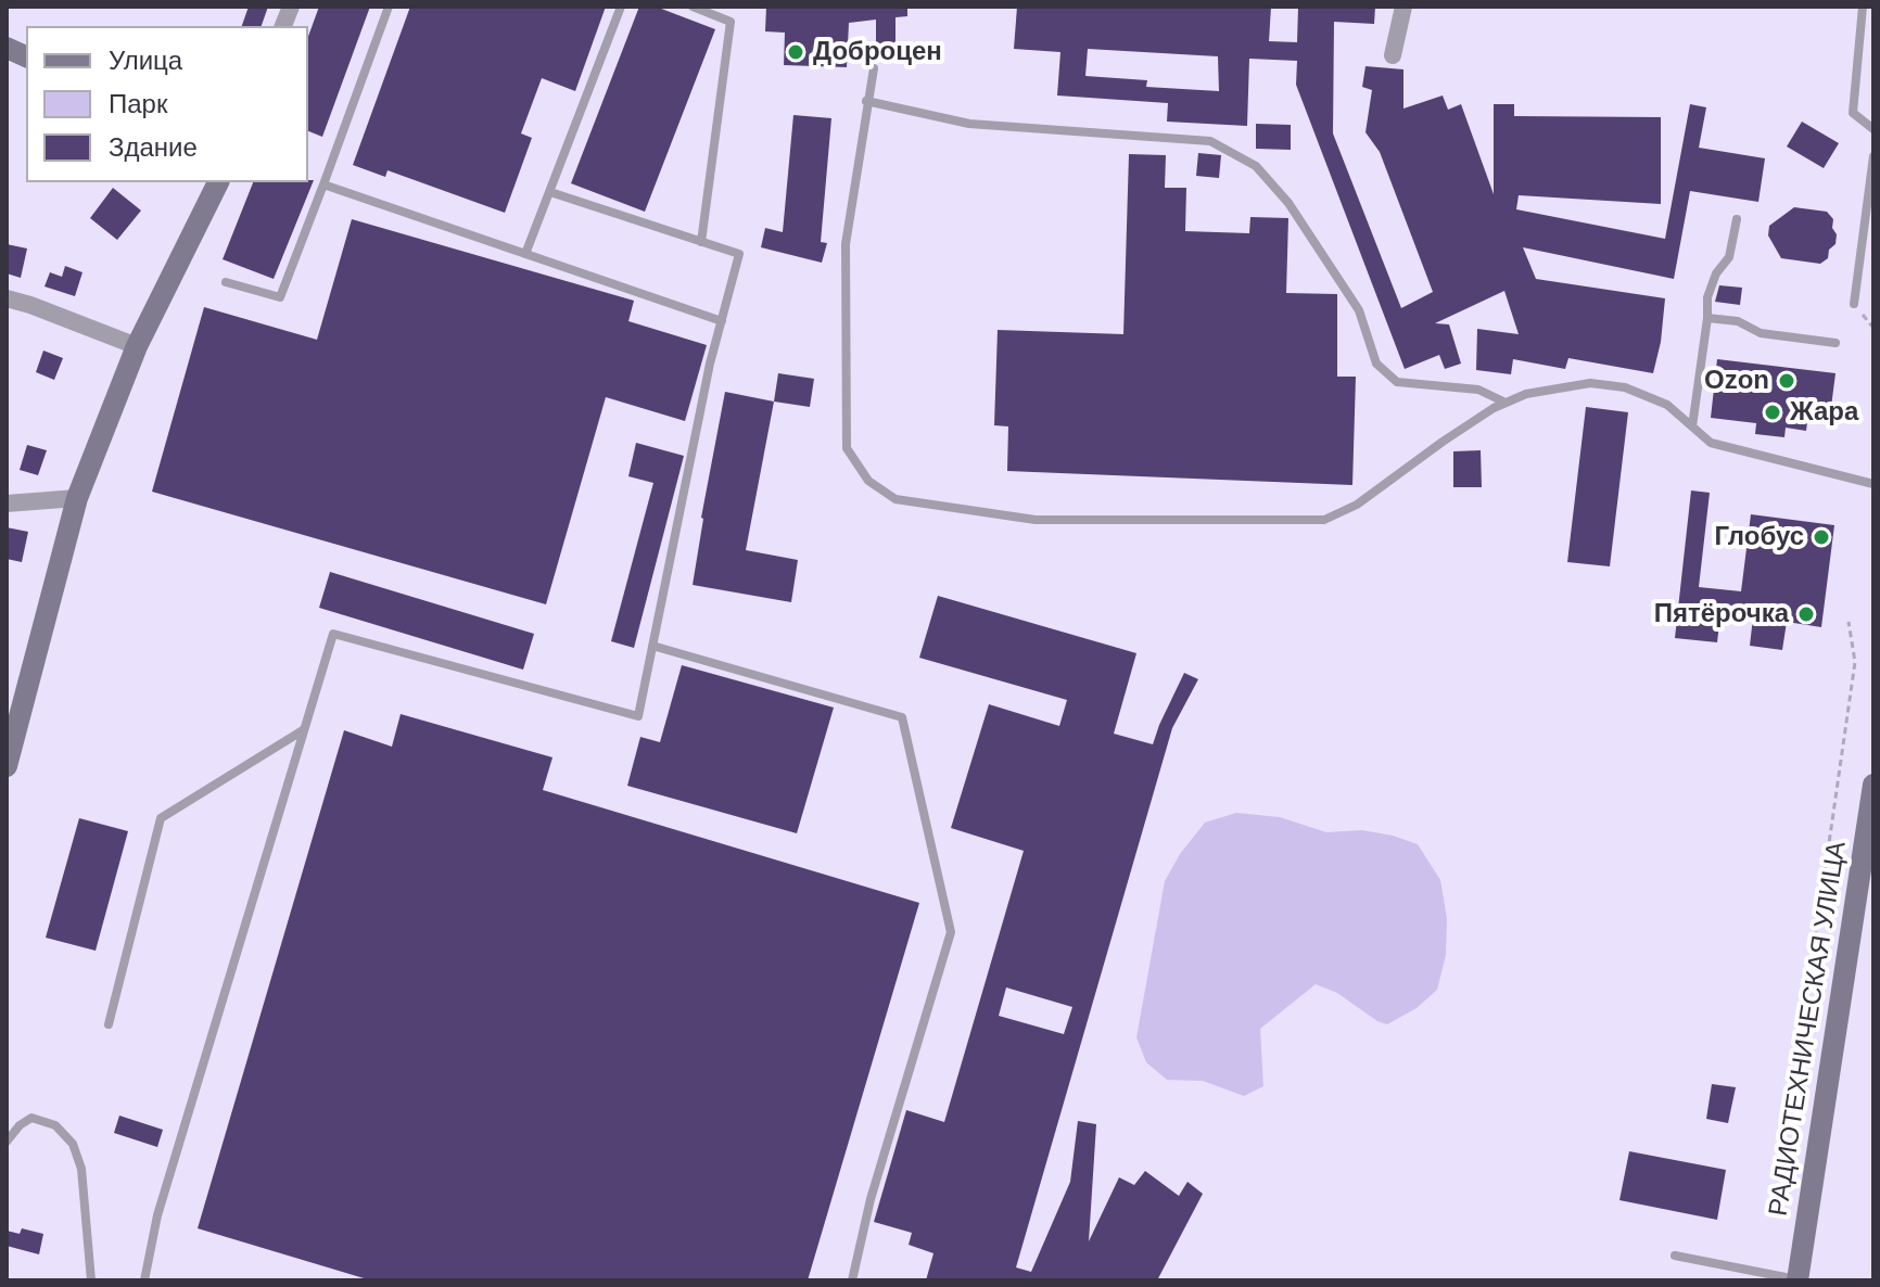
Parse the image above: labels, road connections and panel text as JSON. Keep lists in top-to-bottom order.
{
  "streets": {
    "street": ["РАДИОТЕХНИЧЕСКАЯ УЛИЦА"]
  },
  "places": [
    "Доброцен",
    "Ozon",
    "Жара",
    "Глобус",
    "Пятёрочка"
  ],
  "legend": ["Улица", "Парк", "Здание"]
}
